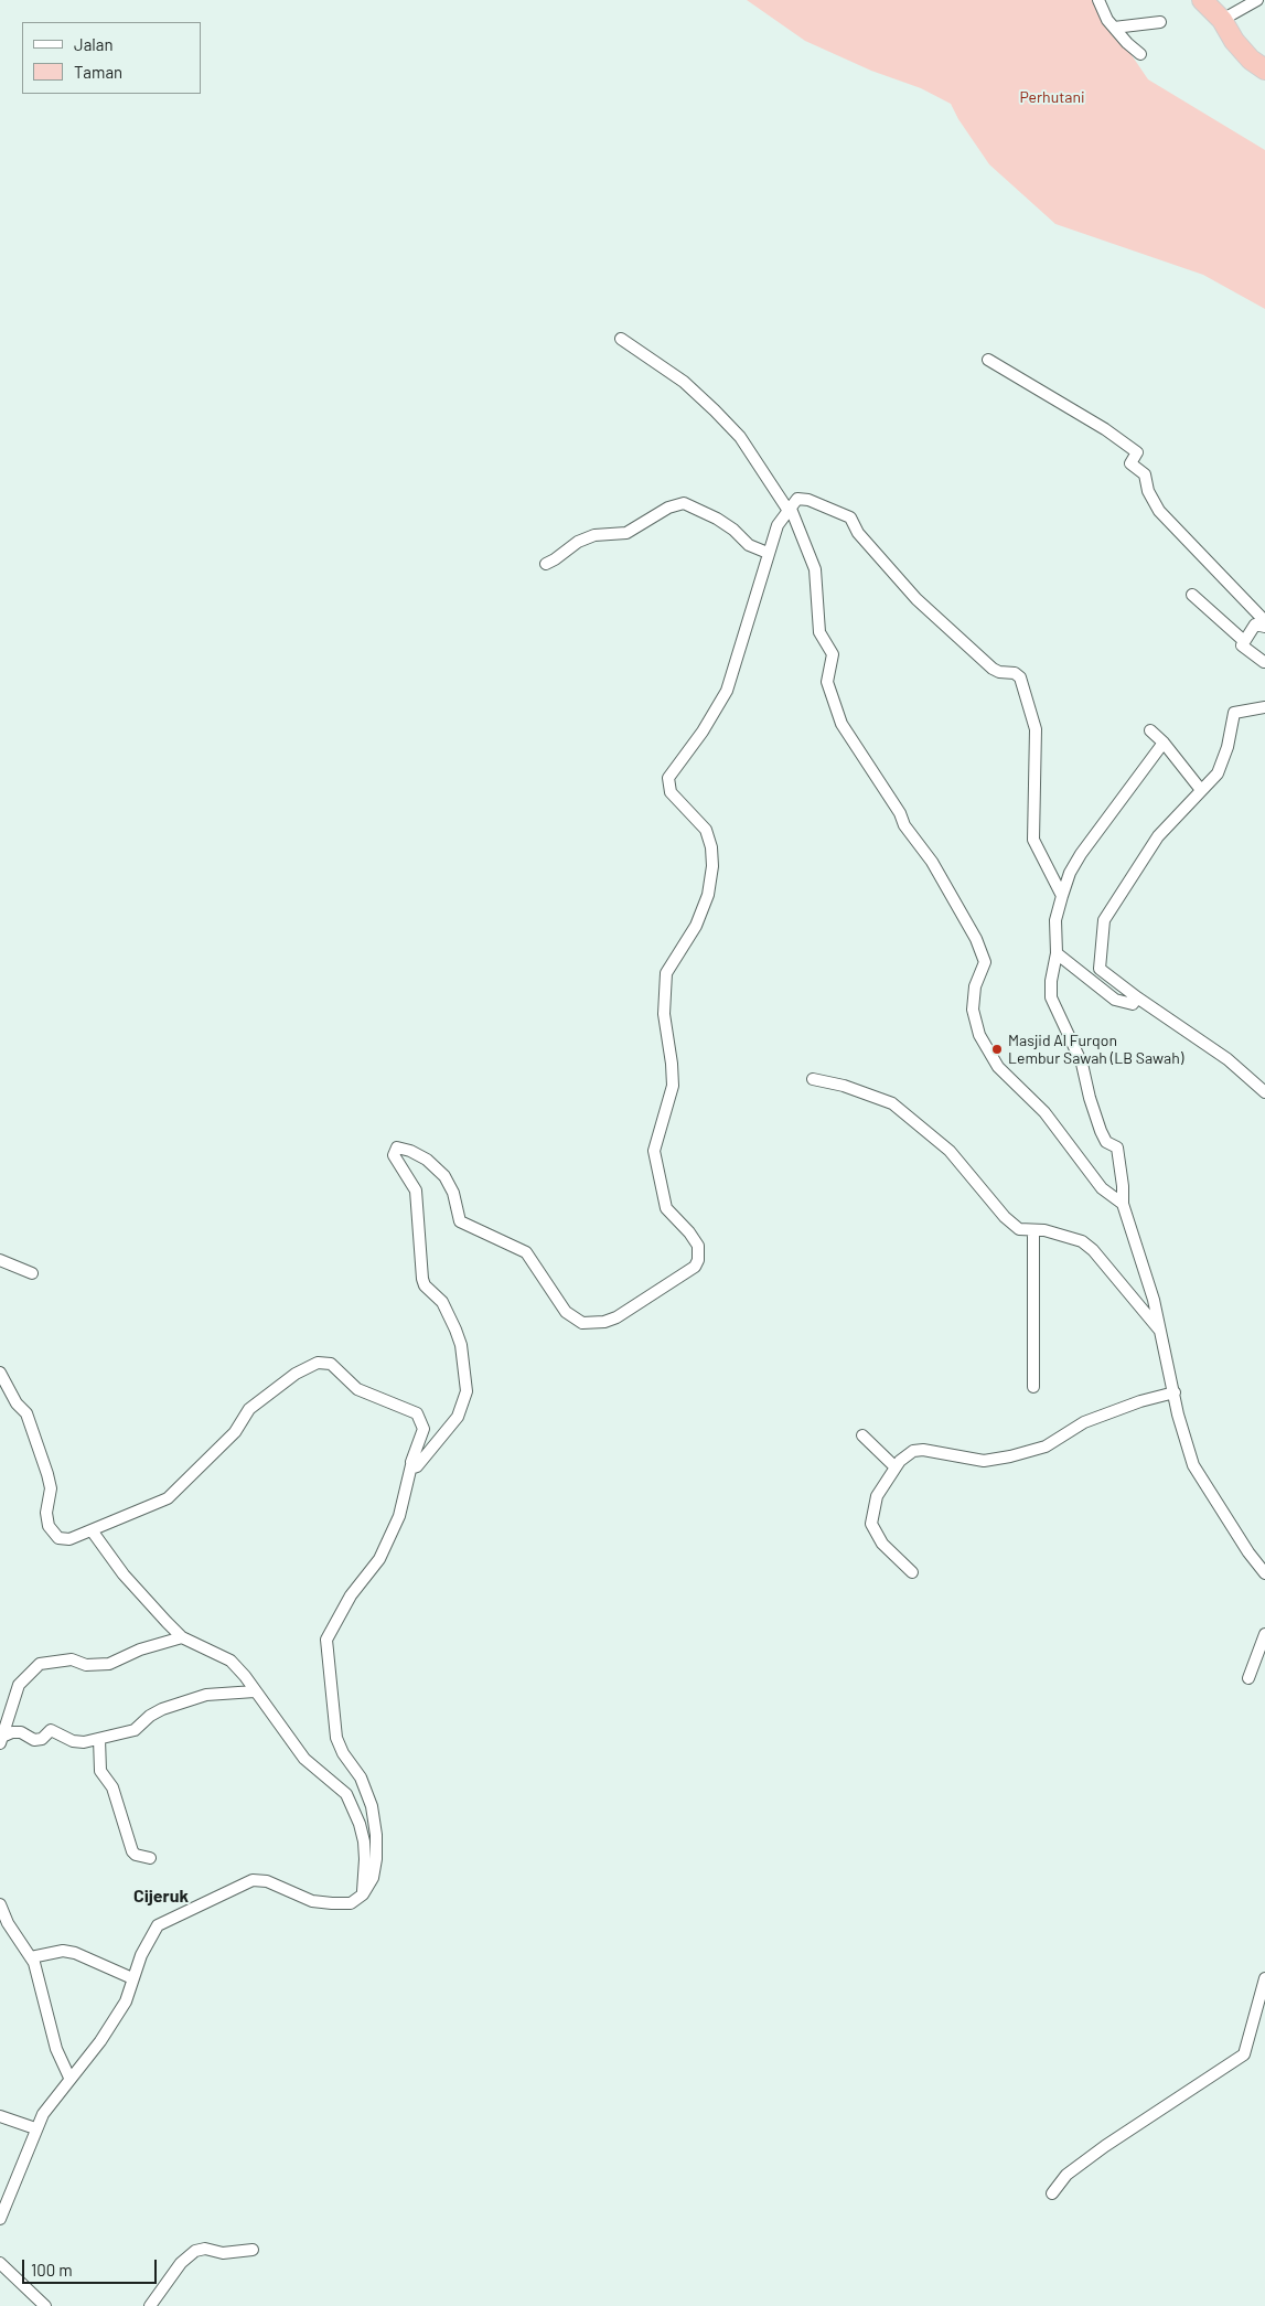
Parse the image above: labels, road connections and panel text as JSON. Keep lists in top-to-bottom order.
{
  "districts": ["Cijeruk"],
  "parks": ["Perhutani"],
  "places": ["Masjid Al Furqon Lembur Sawah (LB Sawah)"],
  "legend": ["Jalan", "Taman"],
  "scale_bar": "100 m"
}
